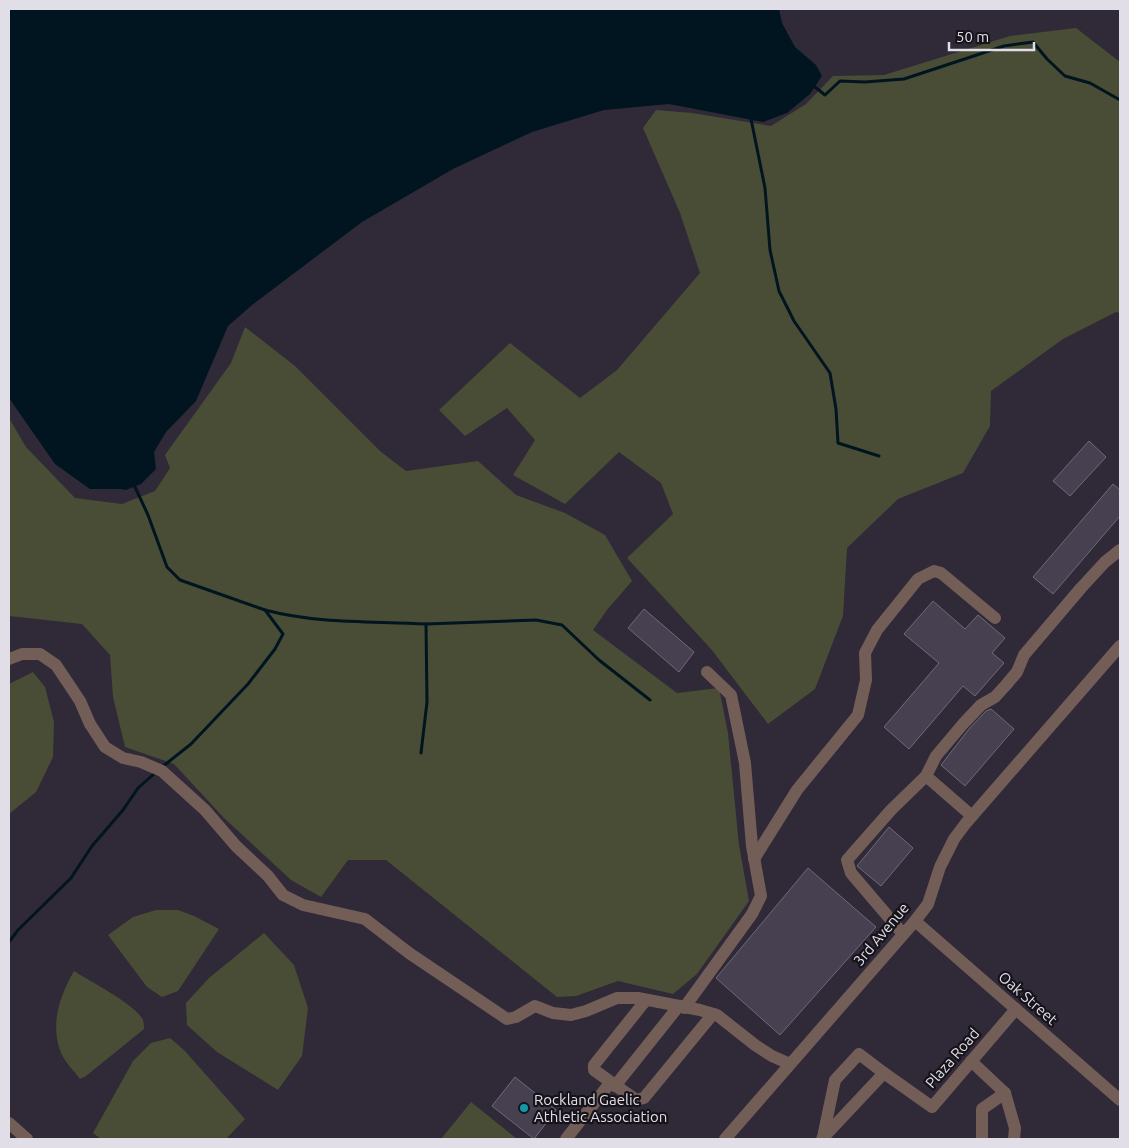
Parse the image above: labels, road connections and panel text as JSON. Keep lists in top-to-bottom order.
{
  "streets": {
    "street": ["3rd Avenue", "Oak Street", "Plaza Road"]
  },
  "crossings": [
    ["3rd Avenue", "Oak Street"],
    ["Oak Street", "Plaza Road"]
  ],
  "places": ["Rockland Gaelic Athletic Association"],
  "scale_bar": "50 m"
}
